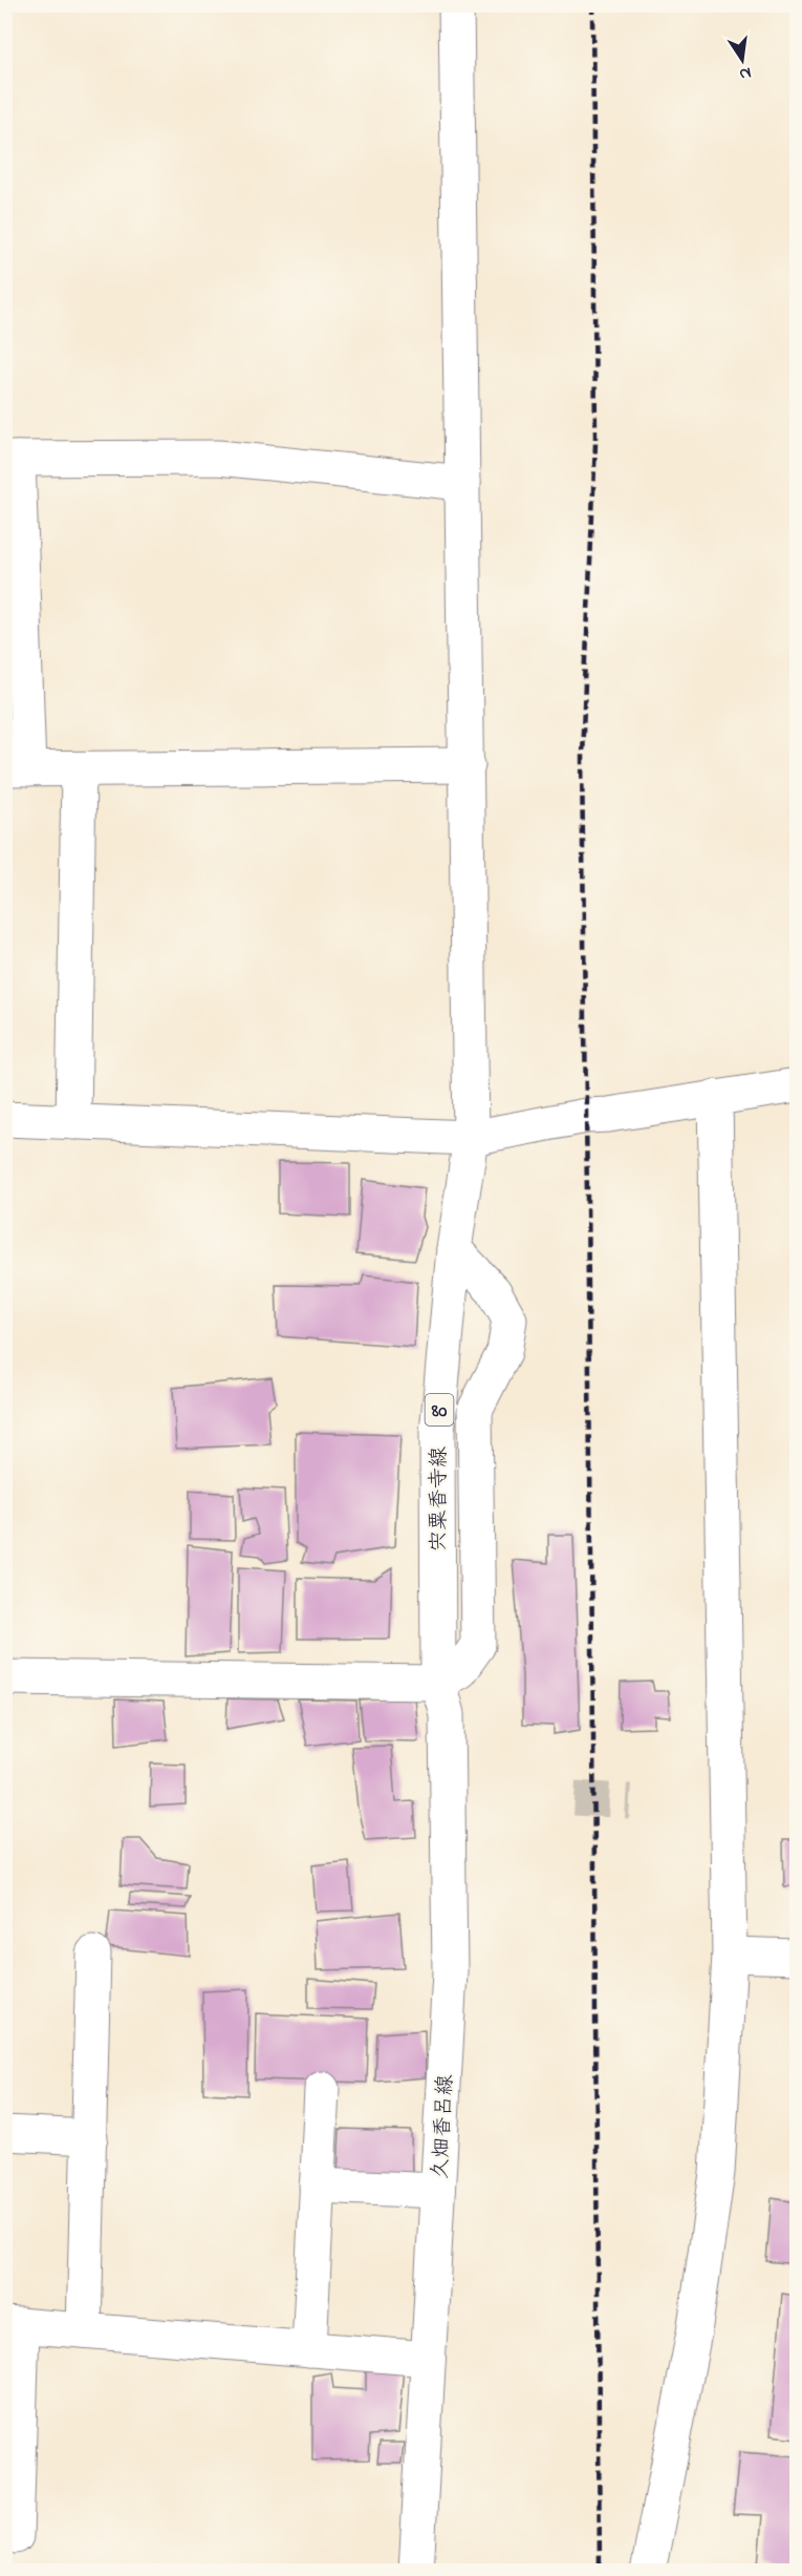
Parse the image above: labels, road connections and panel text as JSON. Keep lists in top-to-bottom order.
{
  "streets": {
    "street": ["80", "宍粟香寺線", "久畑香呂線"]
  },
  "crossings": [
    ["宍粟香寺線", "久畑香呂線"]
  ],
  "north": "bottom"
}
